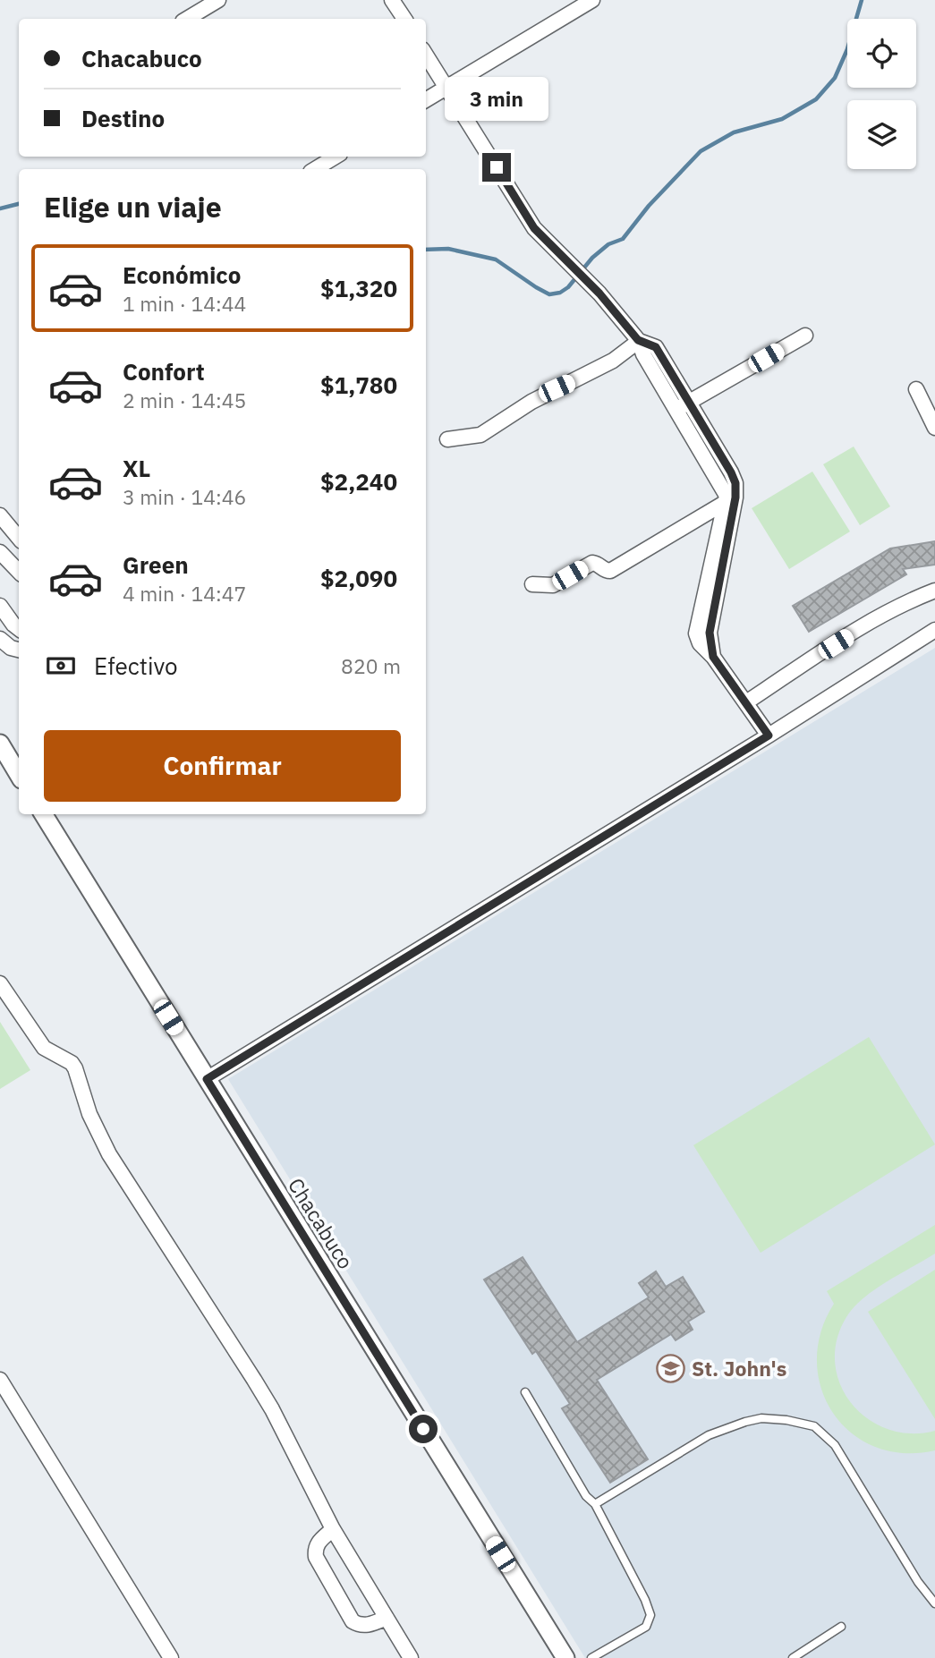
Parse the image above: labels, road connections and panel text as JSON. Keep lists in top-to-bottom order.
{
  "streets": {
    "street": ["Chacabuco"]
  },
  "places": {
    "school or university": ["St. John's"]
  },
  "page": {
    "banner": ["Chacabuco", "Destino"],
    "bubble": "3 min",
    "heading": "Elige un viaje",
    "list": [
      {
        "name": "Económico",
        "note": "1 min · 14:44",
        "value": "$1,320"
      },
      {
        "name": "Confort",
        "note": "2 min · 14:45",
        "value": "$1,780"
      },
      {
        "name": "XL",
        "note": "3 min · 14:46",
        "value": "$2,240"
      },
      {
        "name": "Green",
        "note": "4 min · 14:47",
        "value": "$2,090"
      }
    ],
    "pay": ["Efectivo", "820 m"],
    "buttons": "Confirmar"
  }
}
